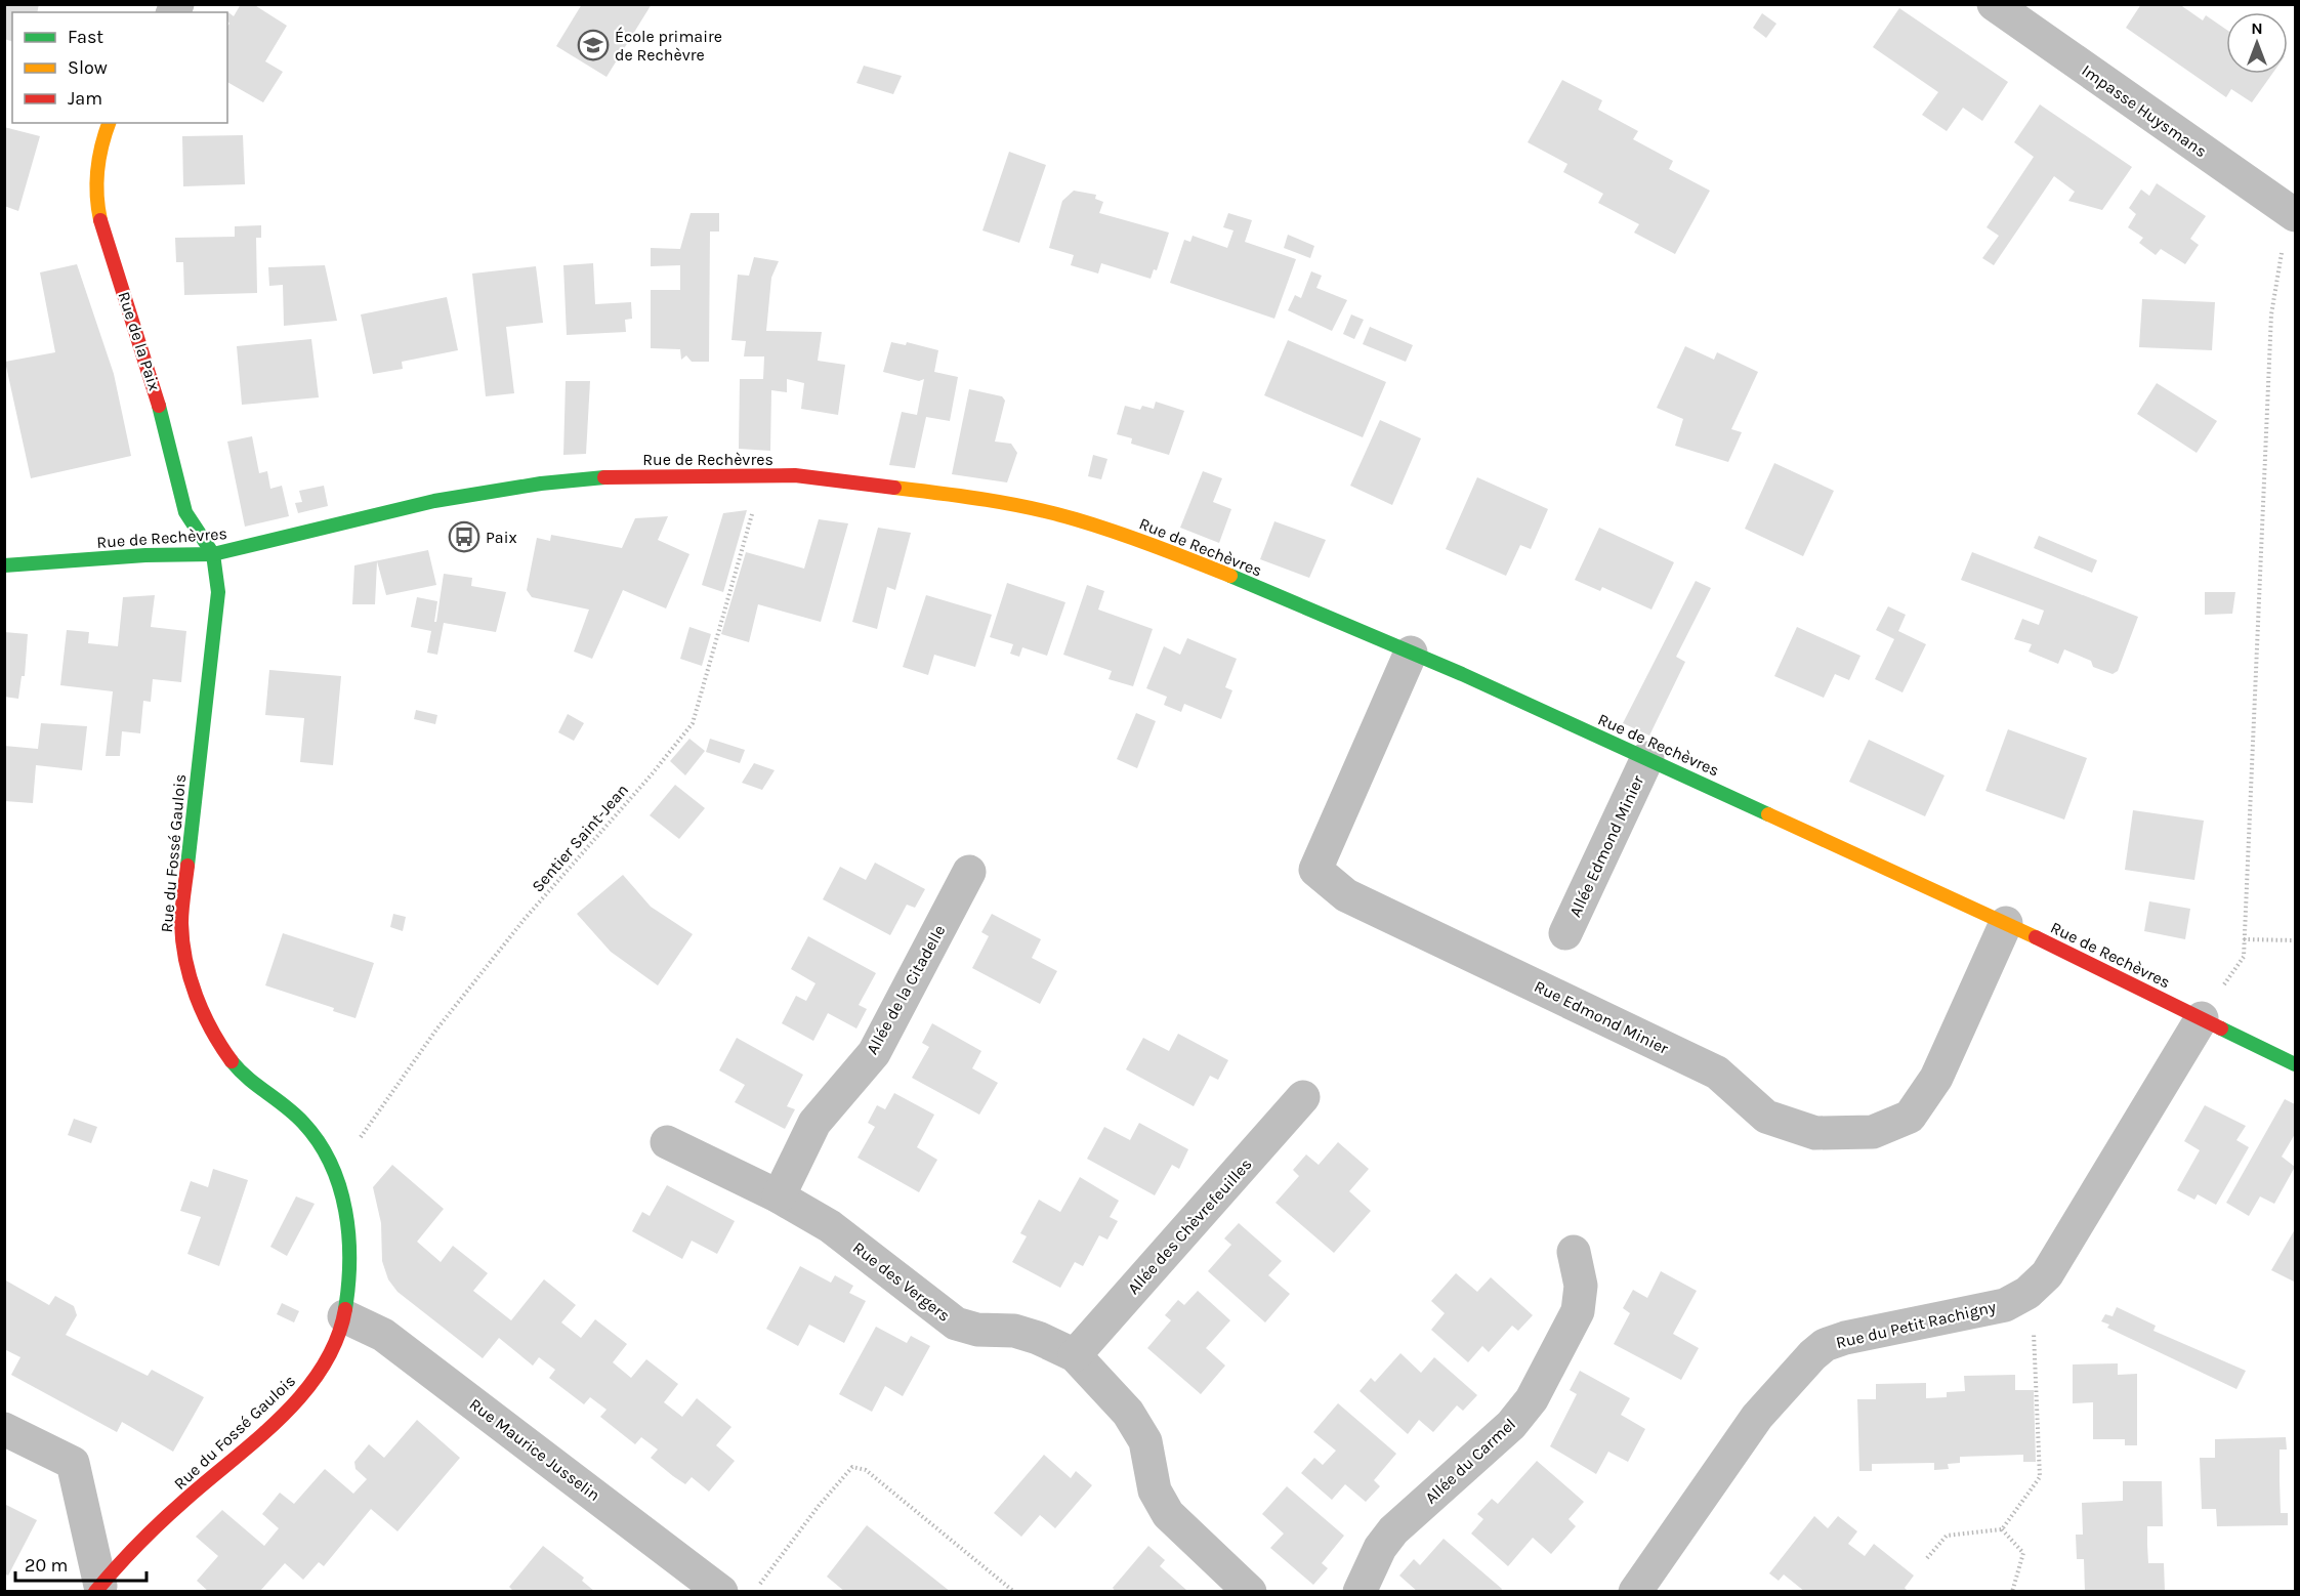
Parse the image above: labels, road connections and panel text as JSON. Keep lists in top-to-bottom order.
{
  "streets": {
    "street": [
      "Impasse Huysmans",
      "Rue de la Paix",
      "Rue de Rechèvres",
      "Allée Edmond Minier",
      "Rue du Fossé Gaulois",
      "Allée de la Citadelle",
      "Rue Edmond Minier",
      "Allée des Chèvrefeuilles",
      "Rue des Vergers",
      "Rue du Petit Rachigny",
      "Rue Maurice Jusselin",
      "Allée du Carmel"
    ],
    "path": ["Sentier Saint-Jean"]
  },
  "crossings": [
    ["Rue de la Paix", "Rue de Rechèvres"],
    ["Rue de la Paix", "Rue du Fossé Gaulois"],
    ["Rue de Rechèvres", "Sentier Saint-Jean"],
    ["Rue de Rechèvres", "Allée Edmond Minier"],
    ["Rue de Rechèvres", "Rue du Fossé Gaulois"],
    ["Rue de Rechèvres", "Rue Edmond Minier"],
    ["Rue de Rechèvres", "Rue du Petit Rachigny"],
    ["Sentier Saint-Jean", "Rue du Fossé Gaulois"],
    ["Rue du Fossé Gaulois", "Rue Maurice Jusselin"],
    ["Allée de la Citadelle", "Rue des Vergers"],
    ["Allée des Chèvrefeuilles", "Rue des Vergers"]
  ],
  "places": {
    "school or university": ["École primaire de Rechèvre"],
    "bus stop": ["Paix"]
  },
  "legend": ["Fast", "Slow", "Jam"],
  "scale_bar": "20 m",
  "north": "top"
}
